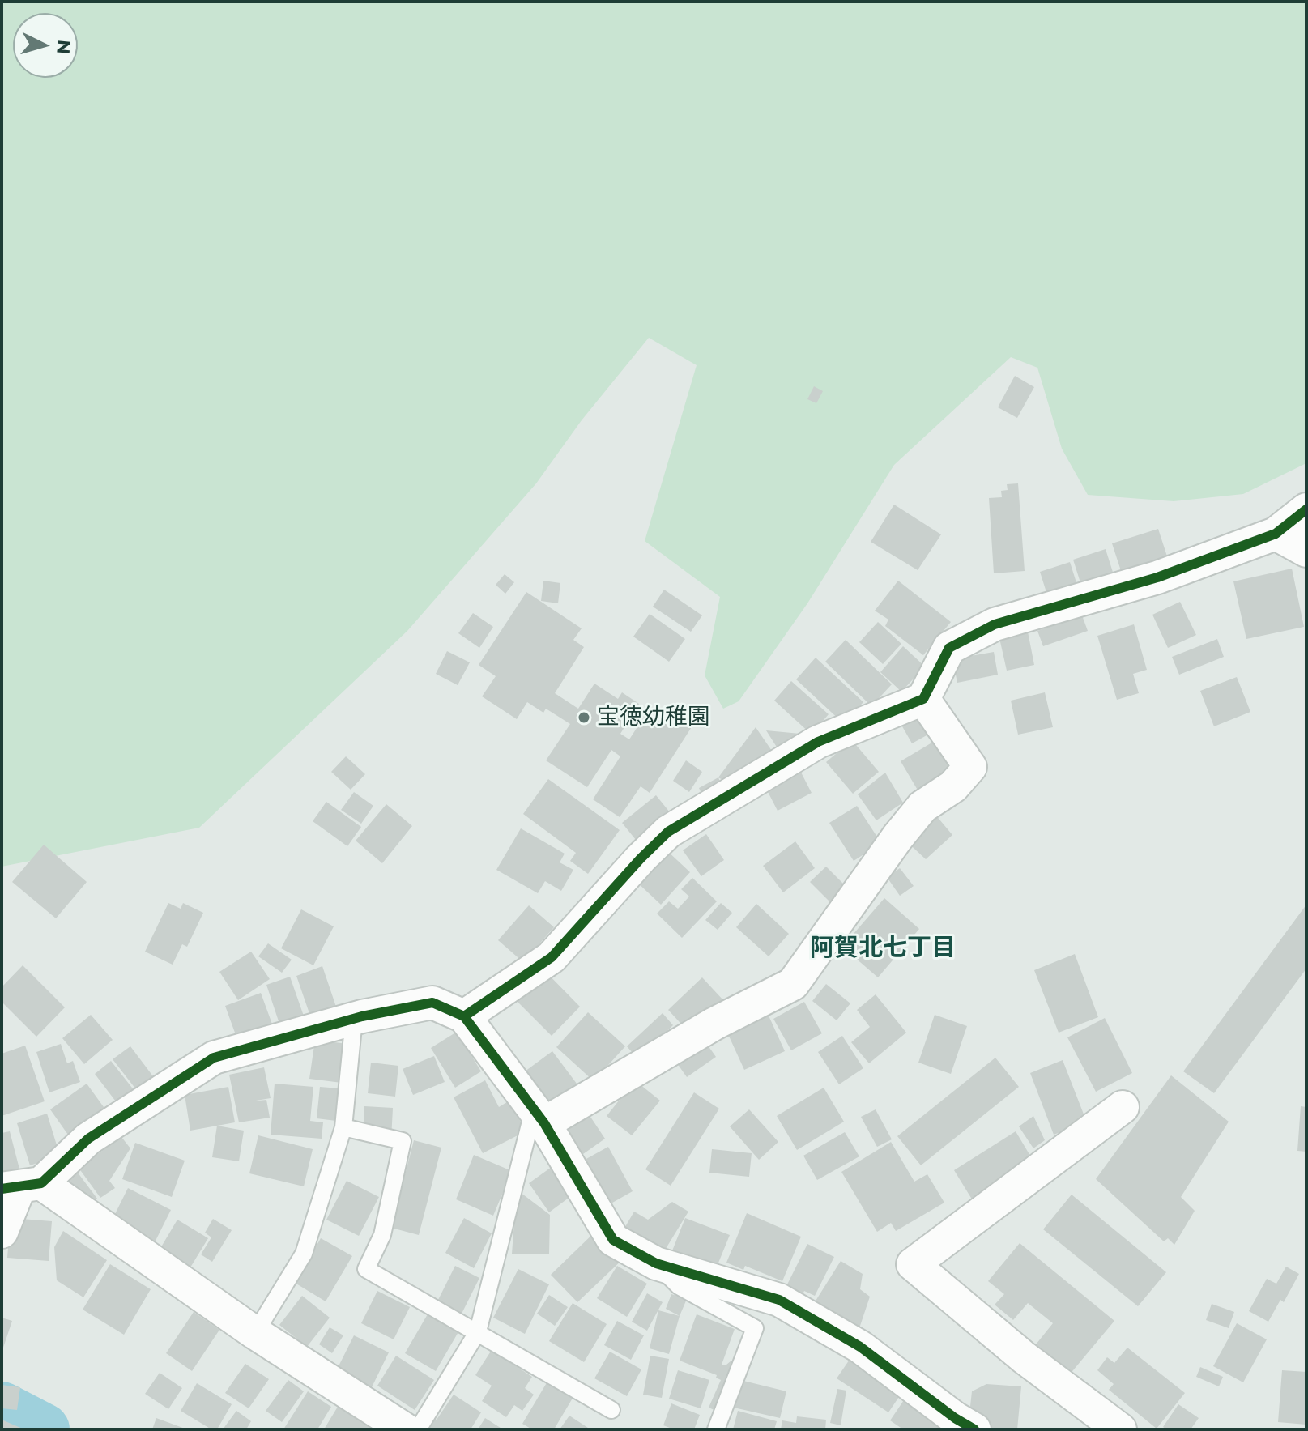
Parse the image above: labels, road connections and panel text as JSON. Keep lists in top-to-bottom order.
{
  "districts": ["阿賀北七丁目"],
  "places": ["宝徳幼稚園"],
  "north": "right"
}
